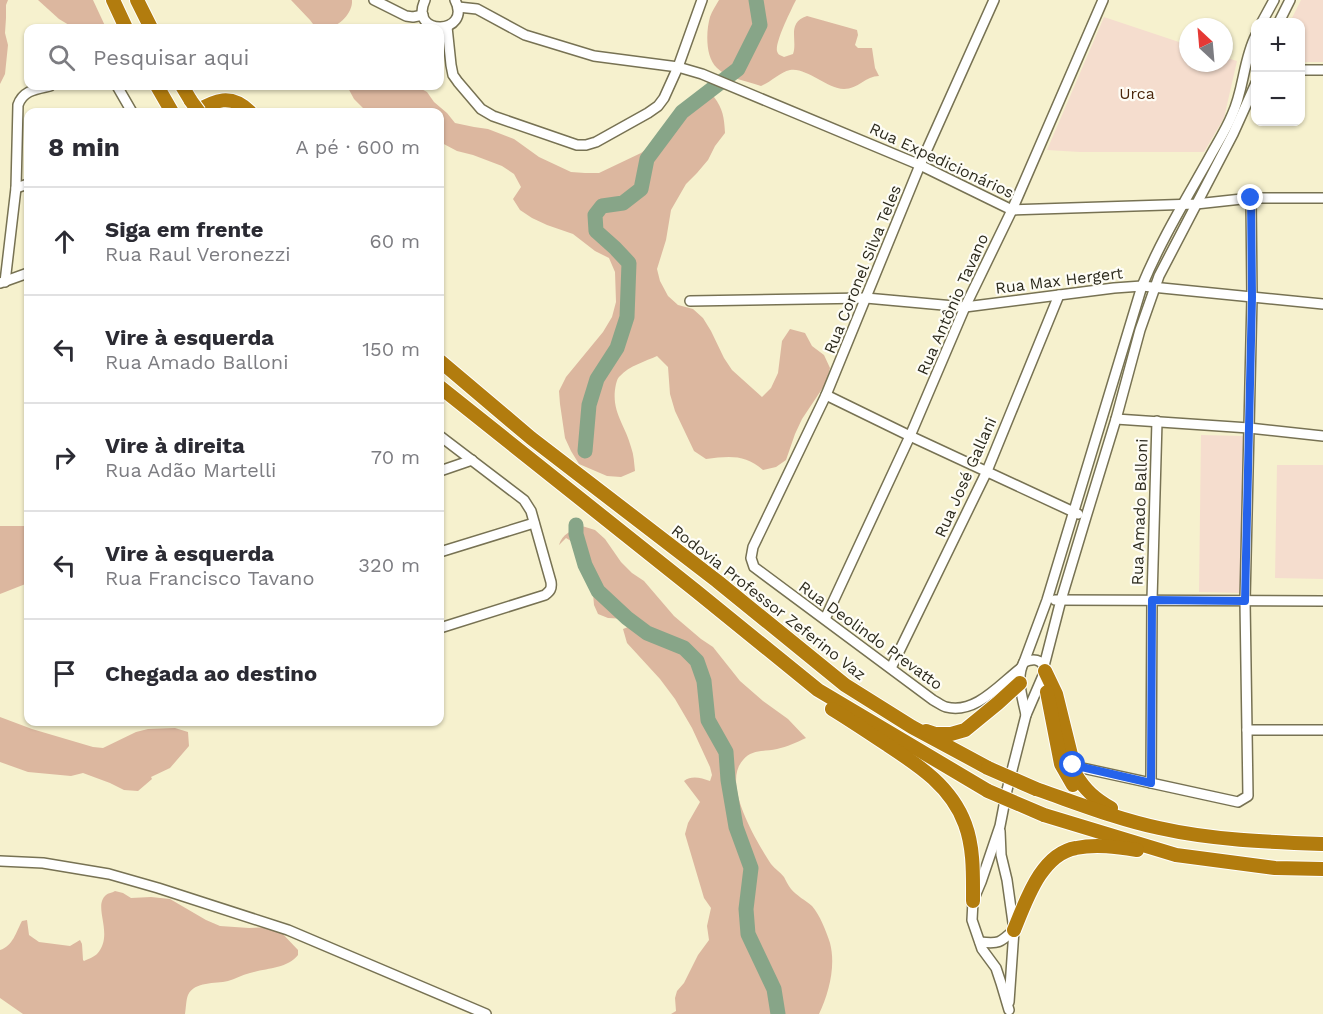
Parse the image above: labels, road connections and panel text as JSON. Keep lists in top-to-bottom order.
{
  "streets": {
    "highway": ["Rodovia Professor Zeferino Vaz"],
    "street": [
      "Rua Expedicionários",
      "Rua Coronel Silva Teles",
      "Rua Max Hergert",
      "Rua Antônio Tavano",
      "Rua José Gallani",
      "Rua Amado Balloni",
      "Rua Deolindo Prevatto"
    ]
  },
  "crossings": [
    ["Rua Expedicionários", "Rua Coronel Silva Teles"],
    ["Rua Expedicionários", "Rua Antônio Tavano"],
    ["Rua Coronel Silva Teles", "Rua Max Hergert"],
    ["Rua Coronel Silva Teles", "Rua Deolindo Prevatto"],
    ["Rua Max Hergert", "Rua Antônio Tavano"],
    ["Rua Max Hergert", "Rua José Gallani"],
    ["Rua Antônio Tavano", "Rua Deolindo Prevatto"],
    ["Rua José Gallani", "Rua Deolindo Prevatto"]
  ],
  "parks": ["Urca"],
  "north": "top left",
  "page": {
    "map_buttons": ["+", "−"],
    "search": "Pesquisar aqui",
    "heading": ["8 min", "A pé · 600 m"],
    "list": [
      ["Siga em frente", "Rua Raul Veronezzi", "60 m"],
      ["Vire à esquerda", "Rua Amado Balloni", "150 m"],
      ["Vire à direita", "Rua Adão Martelli", "70 m"],
      ["Vire à esquerda", "Rua Francisco Tavano", "320 m"],
      "Chegada ao destino"
    ]
  }
}
